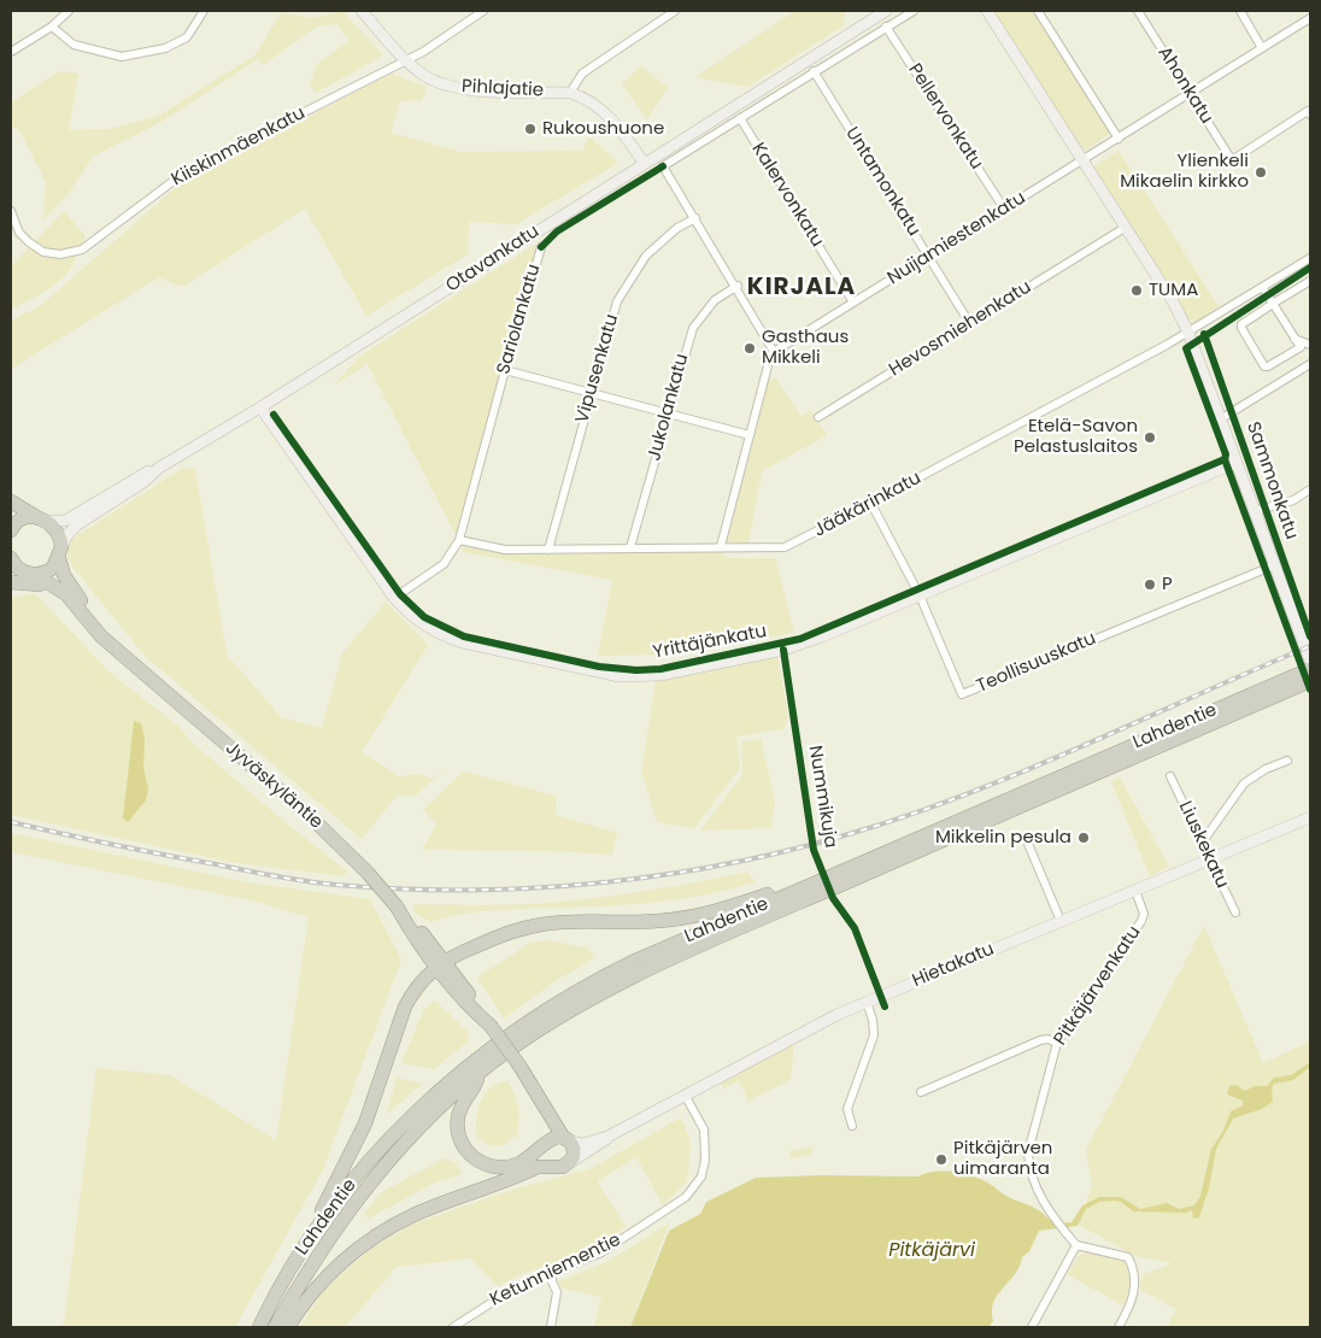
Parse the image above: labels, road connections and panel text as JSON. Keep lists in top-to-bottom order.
{
  "streets": {
    "highway": ["Lahdentie", "Jyväskyläntie"],
    "street": [
      "Ahonkatu",
      "Pihlajatie",
      "Pellervonkatu",
      "Kiiskinmäenkatu",
      "Untamonkatu",
      "Kalervonkatu",
      "Nuijamiestenkatu",
      "Otavankatu",
      "Sariolankatu",
      "Hevosmiehenkatu",
      "Vipusenkatu",
      "Jukolankatu",
      "Sammonkatu",
      "Jääkärinkatu",
      "Yrittäjänkatu",
      "Teollisuuskatu",
      "Liuskekatu",
      "Hietakatu",
      "Pitkäjärvenkatu",
      "Ketunniementie"
    ],
    "cycle path": ["Nummikuja"]
  },
  "crossings": [
    ["Ahonkatu", "Nuijamiestenkatu"],
    ["Pihlajatie", "Kiiskinmäenkatu"],
    ["Pihlajatie", "Otavankatu"],
    ["Pellervonkatu", "Nuijamiestenkatu"],
    ["Untamonkatu", "Nuijamiestenkatu"],
    ["Untamonkatu", "Hevosmiehenkatu"],
    ["Kalervonkatu", "Nuijamiestenkatu"],
    ["Nuijamiestenkatu", "Sammonkatu"],
    ["Otavankatu", "Yrittäjänkatu"],
    ["Otavankatu", "Jyväskyläntie"],
    ["Sariolankatu", "Jääkärinkatu"],
    ["Hevosmiehenkatu", "Sammonkatu"],
    ["Vipusenkatu", "Jääkärinkatu"],
    ["Jukolankatu", "Jääkärinkatu"],
    ["Sammonkatu", "Jääkärinkatu"],
    ["Sammonkatu", "Yrittäjänkatu"],
    ["Sammonkatu", "Teollisuuskatu"],
    ["Jääkärinkatu", "Teollisuuskatu"],
    ["Yrittäjänkatu", "Teollisuuskatu"],
    ["Jyväskyläntie", "Hietakatu"],
    ["Liuskekatu", "Hietakatu"],
    ["Hietakatu", "Pitkäjärvenkatu"],
    ["Hietakatu", "Ketunniementie"]
  ],
  "districts": ["KIRJALA"],
  "water": ["Pitkäjärvi"],
  "places": [
    "Rukoushuone",
    "Ylienkeli Mikaelin kirkko",
    "TUMA",
    "Gasthaus Mikkeli",
    "Etelä-Savon Pelastuslaitos",
    "P",
    "Mikkelin pesula",
    "Pitkäjärven uimaranta"
  ]
}
